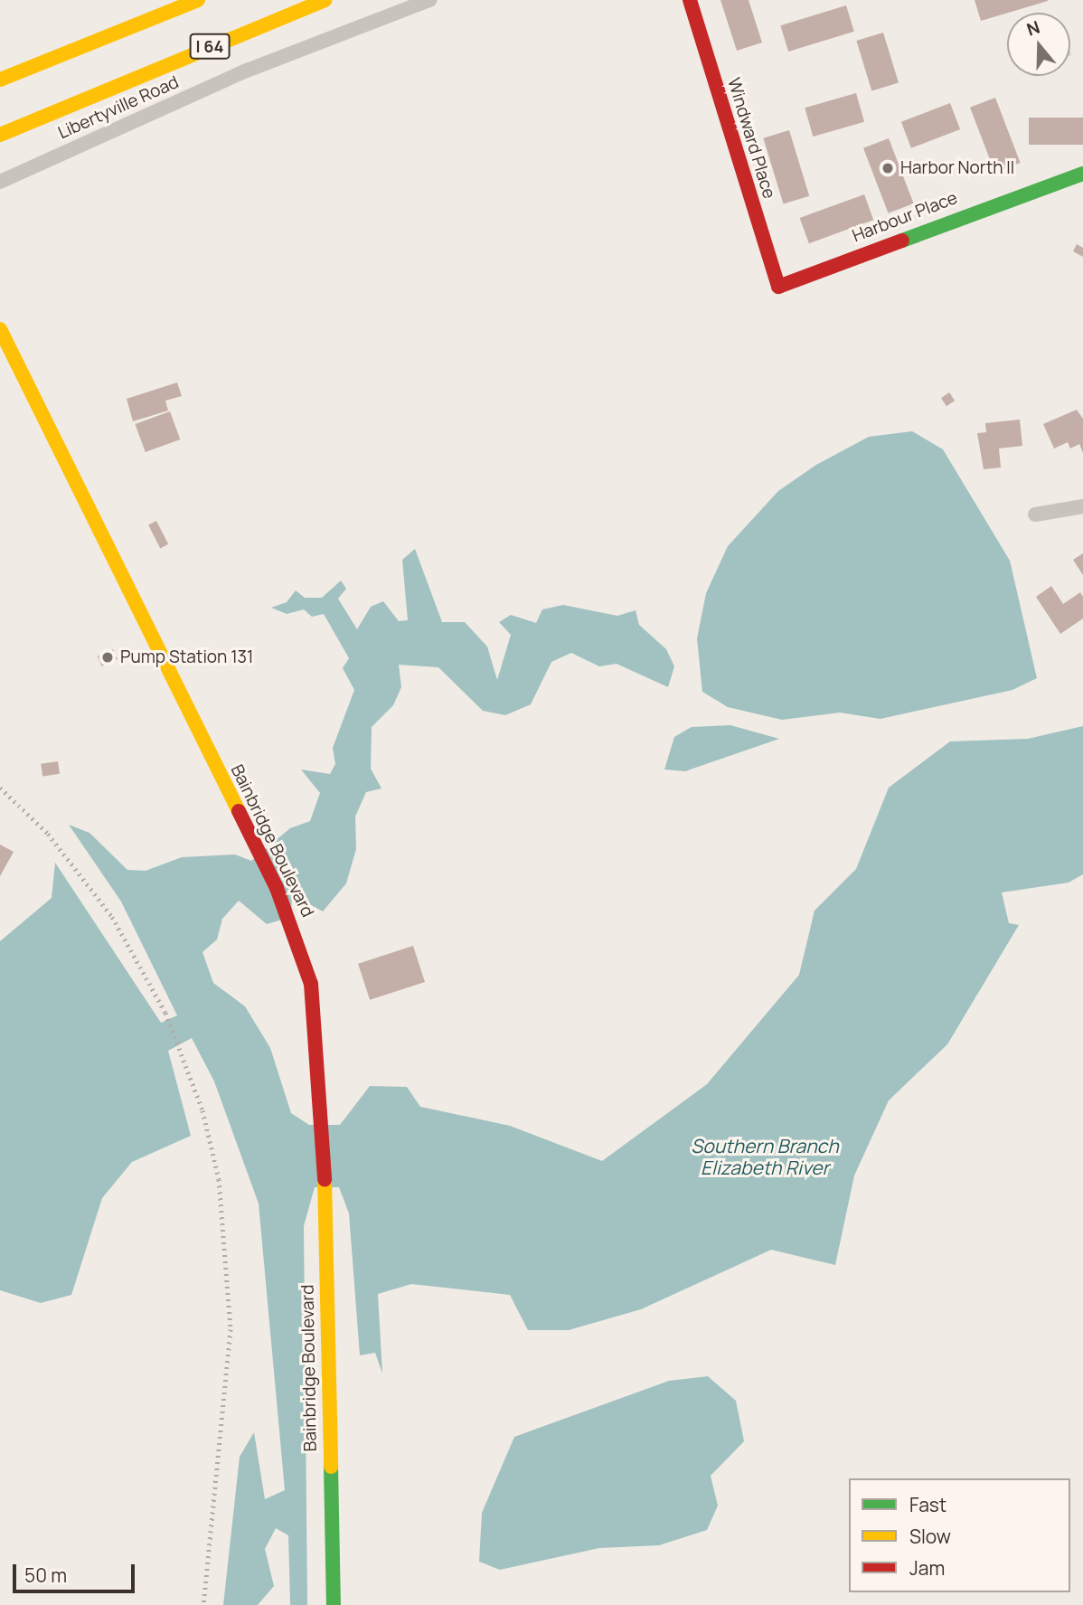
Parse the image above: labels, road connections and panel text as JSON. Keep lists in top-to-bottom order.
{
  "streets": {
    "main road": [
      "I 64",
      "Windward Place",
      "Harbour Place",
      "Bainbridge Boulevard"
    ],
    "street": ["Libertyville Road"]
  },
  "crossings": [
    ["Windward Place", "Harbour Place"]
  ],
  "water": ["Southern Branch Elizabeth River"],
  "places": ["Harbor North II", "Pump Station 131"],
  "legend": ["Fast", "Slow", "Jam"],
  "scale_bar": "50 m",
  "north": "top"
}
